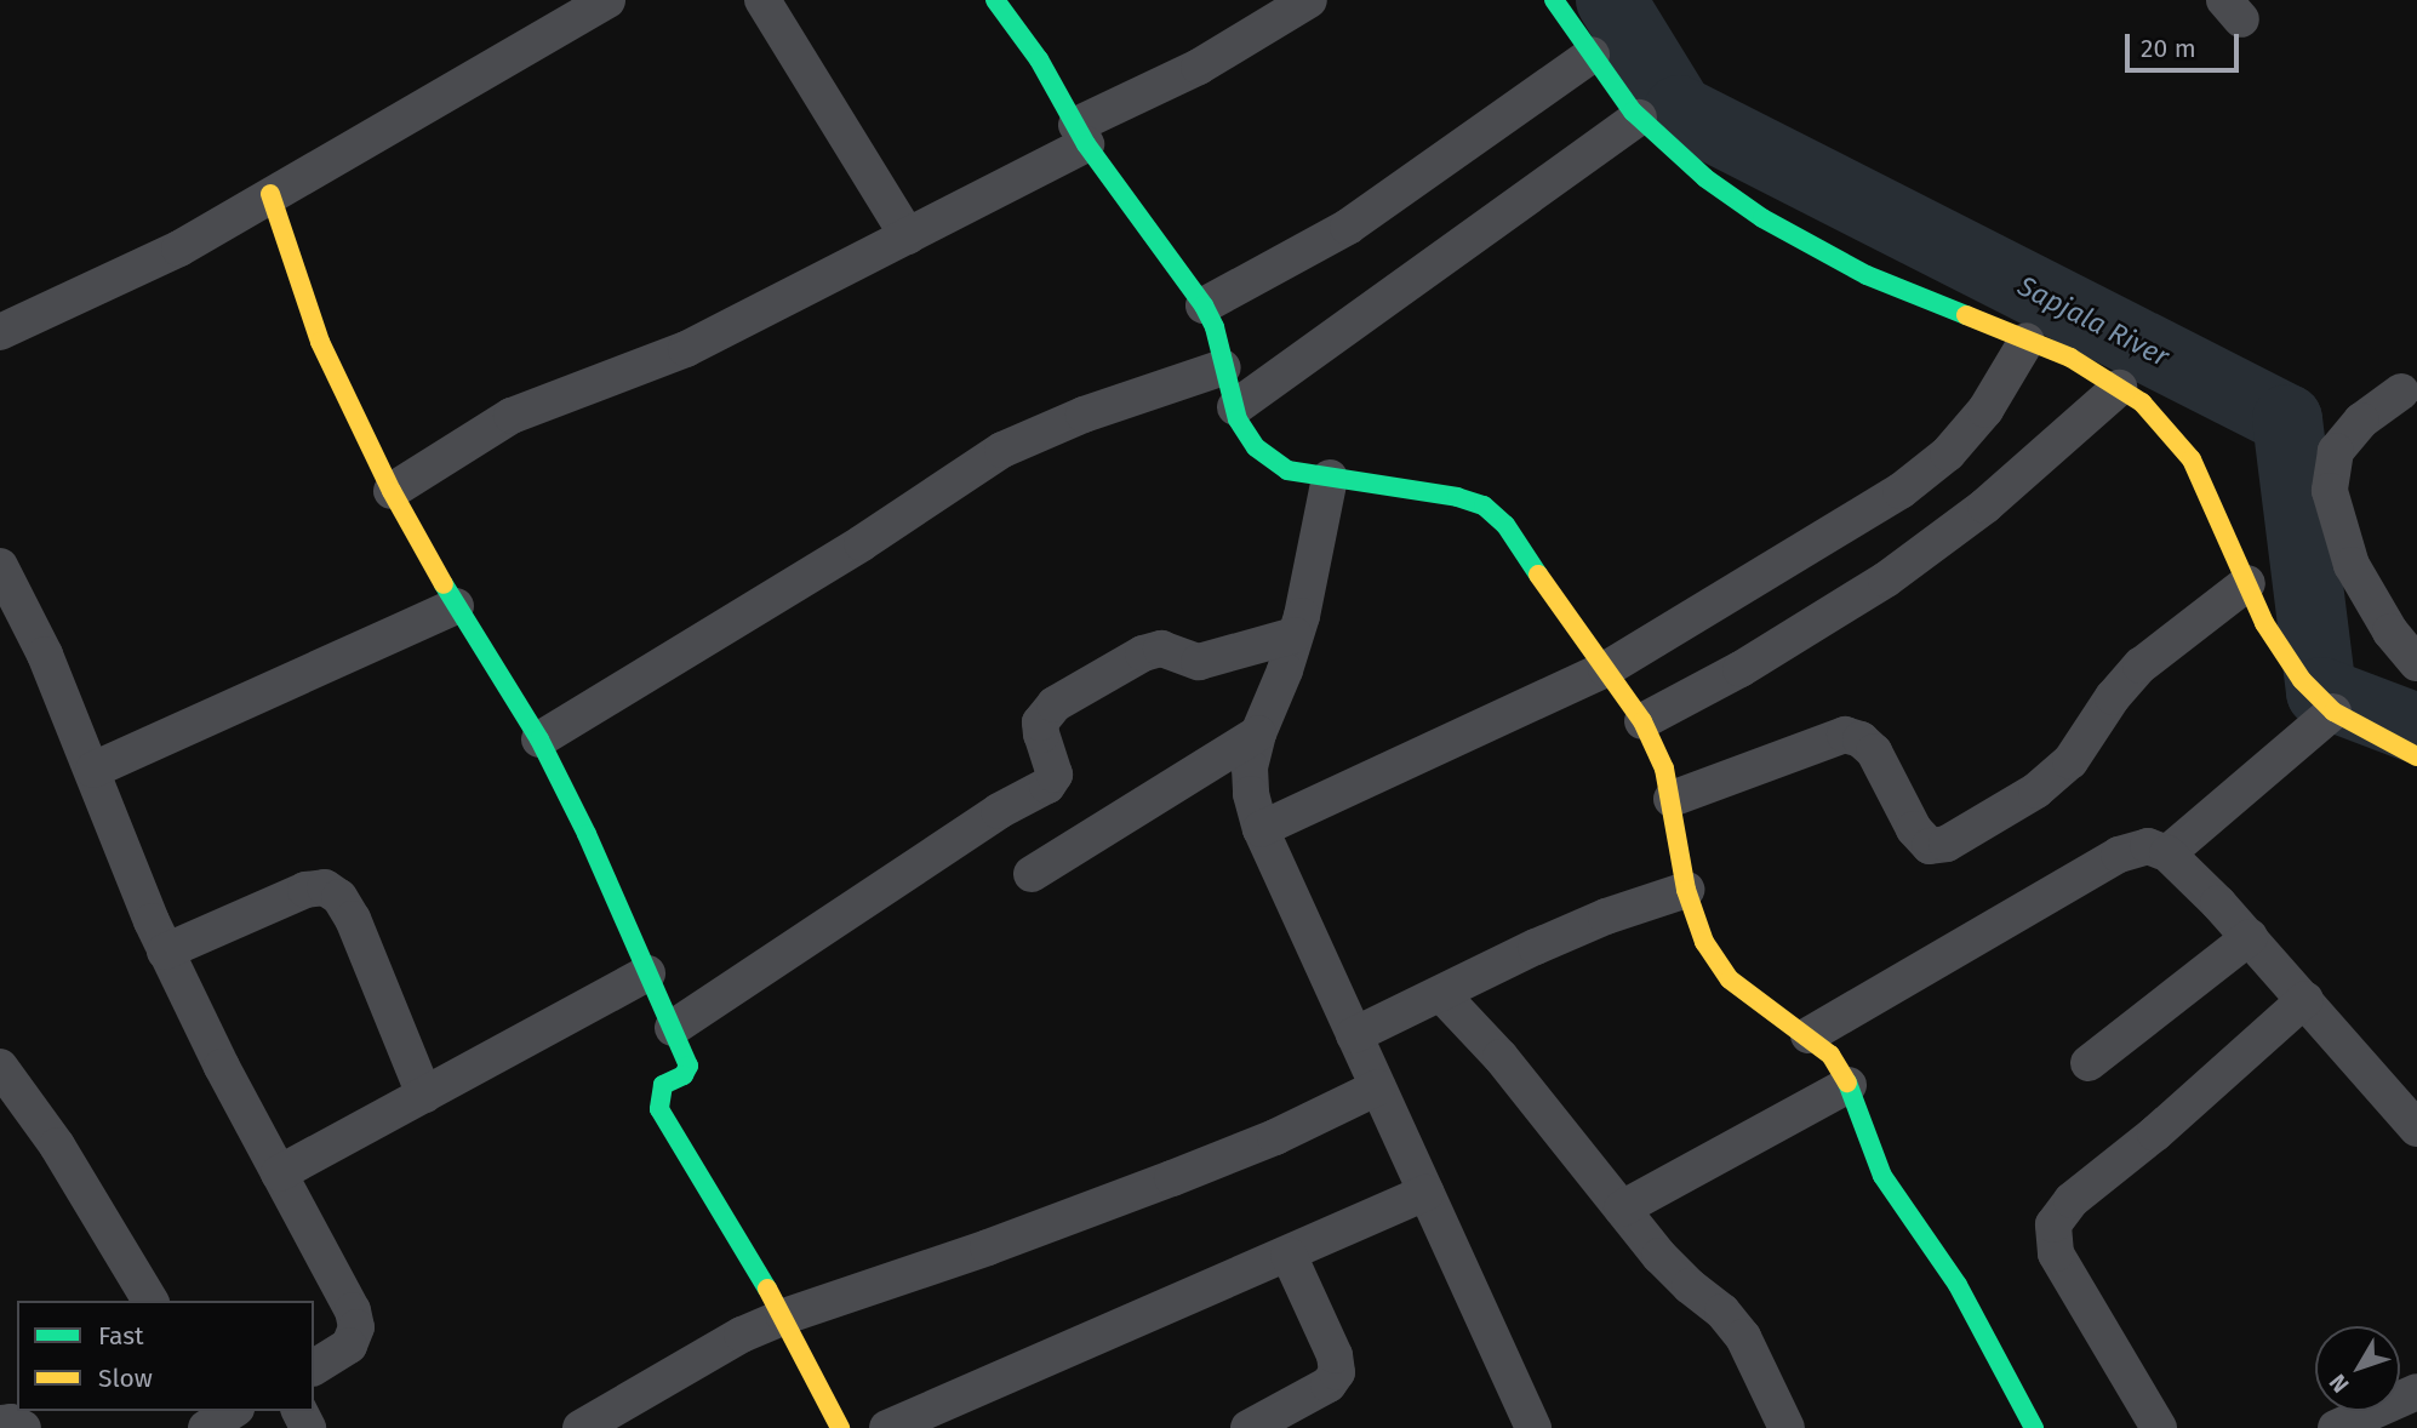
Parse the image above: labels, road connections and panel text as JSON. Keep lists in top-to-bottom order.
{
  "water": ["Sapjala River"],
  "legend": ["Fast", "Slow"],
  "scale_bar": "20 m",
  "north": "bottom left"
}
